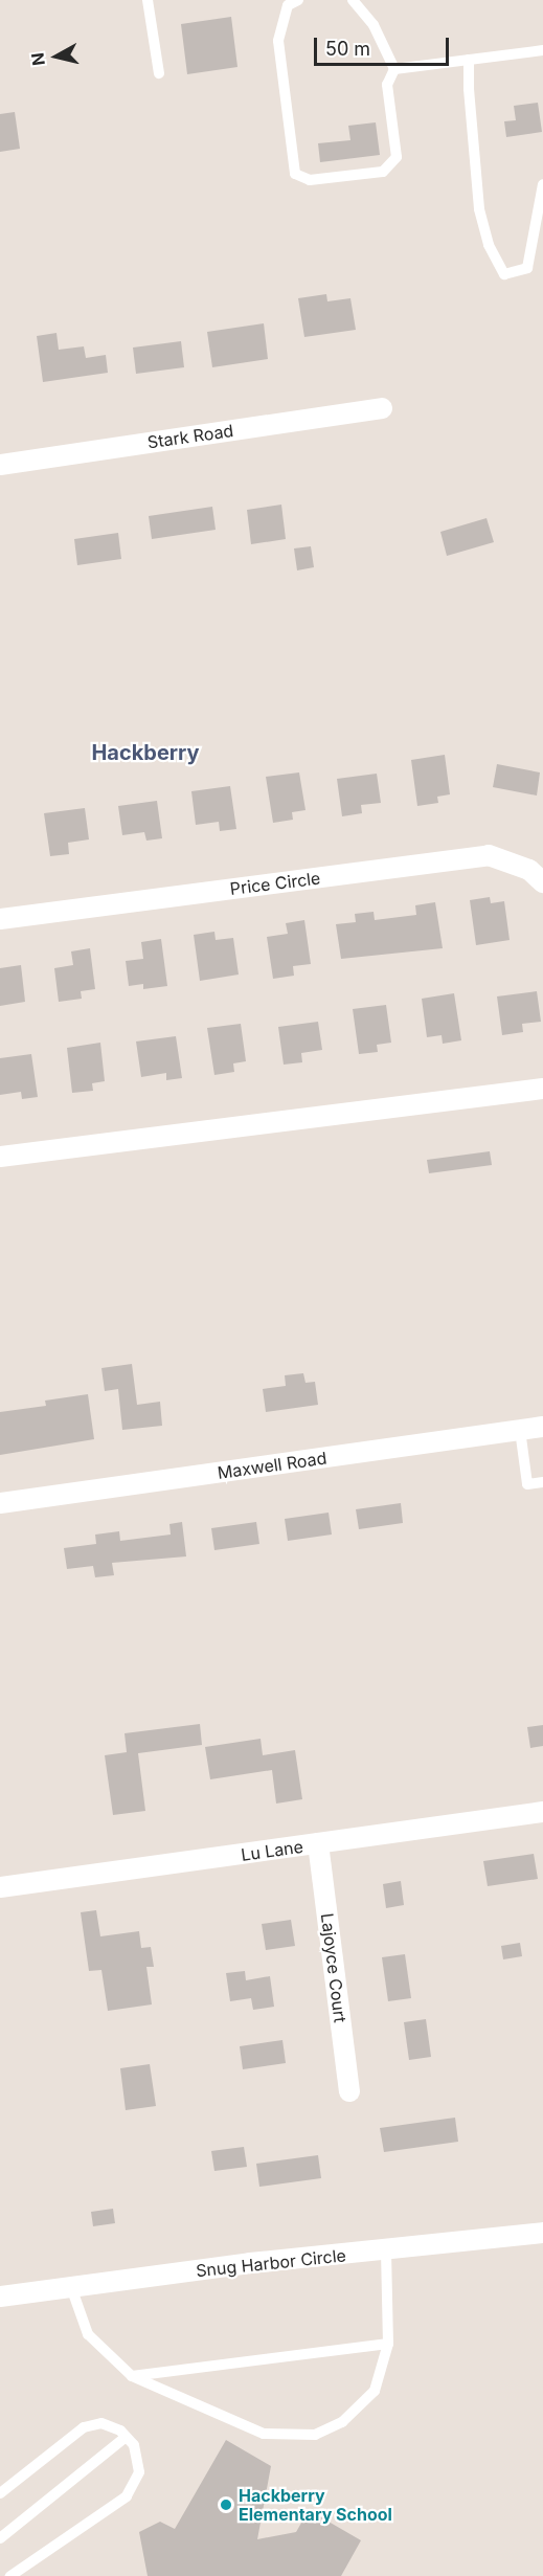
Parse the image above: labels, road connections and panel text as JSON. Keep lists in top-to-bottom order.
{
  "streets": {
    "street": [
      "Stark Road",
      "Price Circle",
      "Maxwell Road",
      "Lu Lane",
      "Lajoyce Court",
      "Snug Harbor Circle"
    ]
  },
  "crossings": [
    ["Lu Lane", "Lajoyce Court"]
  ],
  "districts": ["Hackberry"],
  "places": ["Hackberry Elementary School"],
  "scale_bar": "50 m",
  "north": "left"
}
